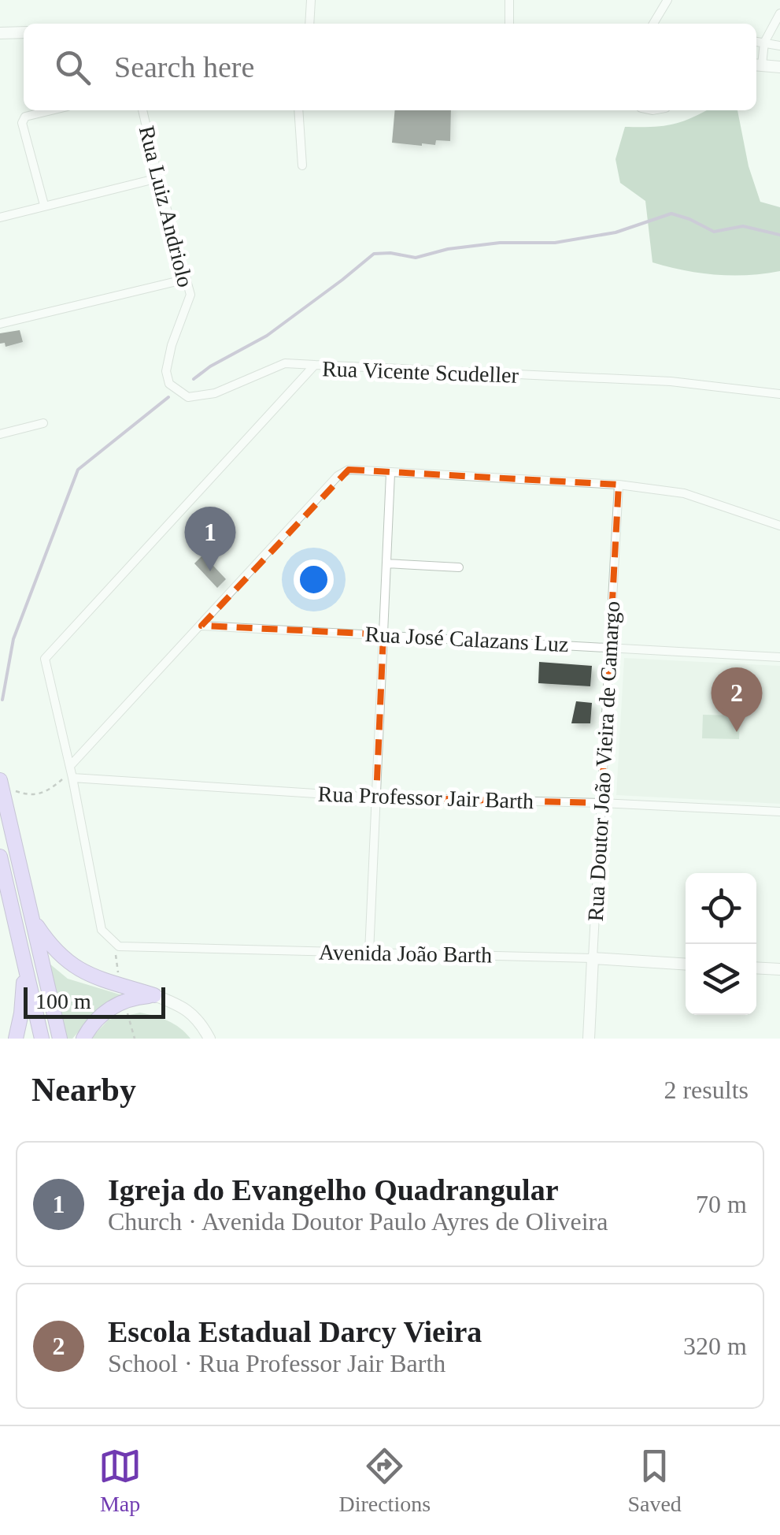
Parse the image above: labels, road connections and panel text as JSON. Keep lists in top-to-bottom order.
{
  "streets": {
    "main road": ["Rua Doutor João Vieira de Camargo", "Avenida João Barth"],
    "street": [
      "Rua Luiz Andriolo",
      "Rua Vicente Scudeller",
      "Rua José Calazans Luz",
      "Rua Professor Jair Barth"
    ]
  },
  "crossings": [
    ["Rua Luiz Andriolo", "Rua Vicente Scudeller"],
    ["Rua Vicente Scudeller", "Rua Professor Jair Barth"],
    ["Rua Vicente Scudeller", "Avenida João Barth"],
    ["Rua José Calazans Luz", "Rua Doutor João Vieira de Camargo"],
    ["Rua Doutor João Vieira de Camargo", "Rua Professor Jair Barth"],
    ["Rua Doutor João Vieira de Camargo", "Avenida João Barth"],
    ["Rua Professor Jair Barth", "Avenida João Barth"]
  ],
  "scale_bar": "100 m",
  "page": {
    "search": "Search here",
    "pins": ["1", "2"],
    "scale": "100 m",
    "heading": ["Nearby", "2 results"],
    "list": [
      {
        "mark": "1",
        "name": "Igreja do Evangelho Quadrangular",
        "note": "Church · Avenida Doutor Paulo Ayres de Oliveira",
        "value": "70 m"
      },
      {
        "mark": "2",
        "name": "Escola Estadual Darcy Vieira",
        "note": "School · Rua Professor Jair Barth",
        "value": "320 m"
      }
    ],
    "nav": ["Map", "Directions", "Saved"]
  }
}
